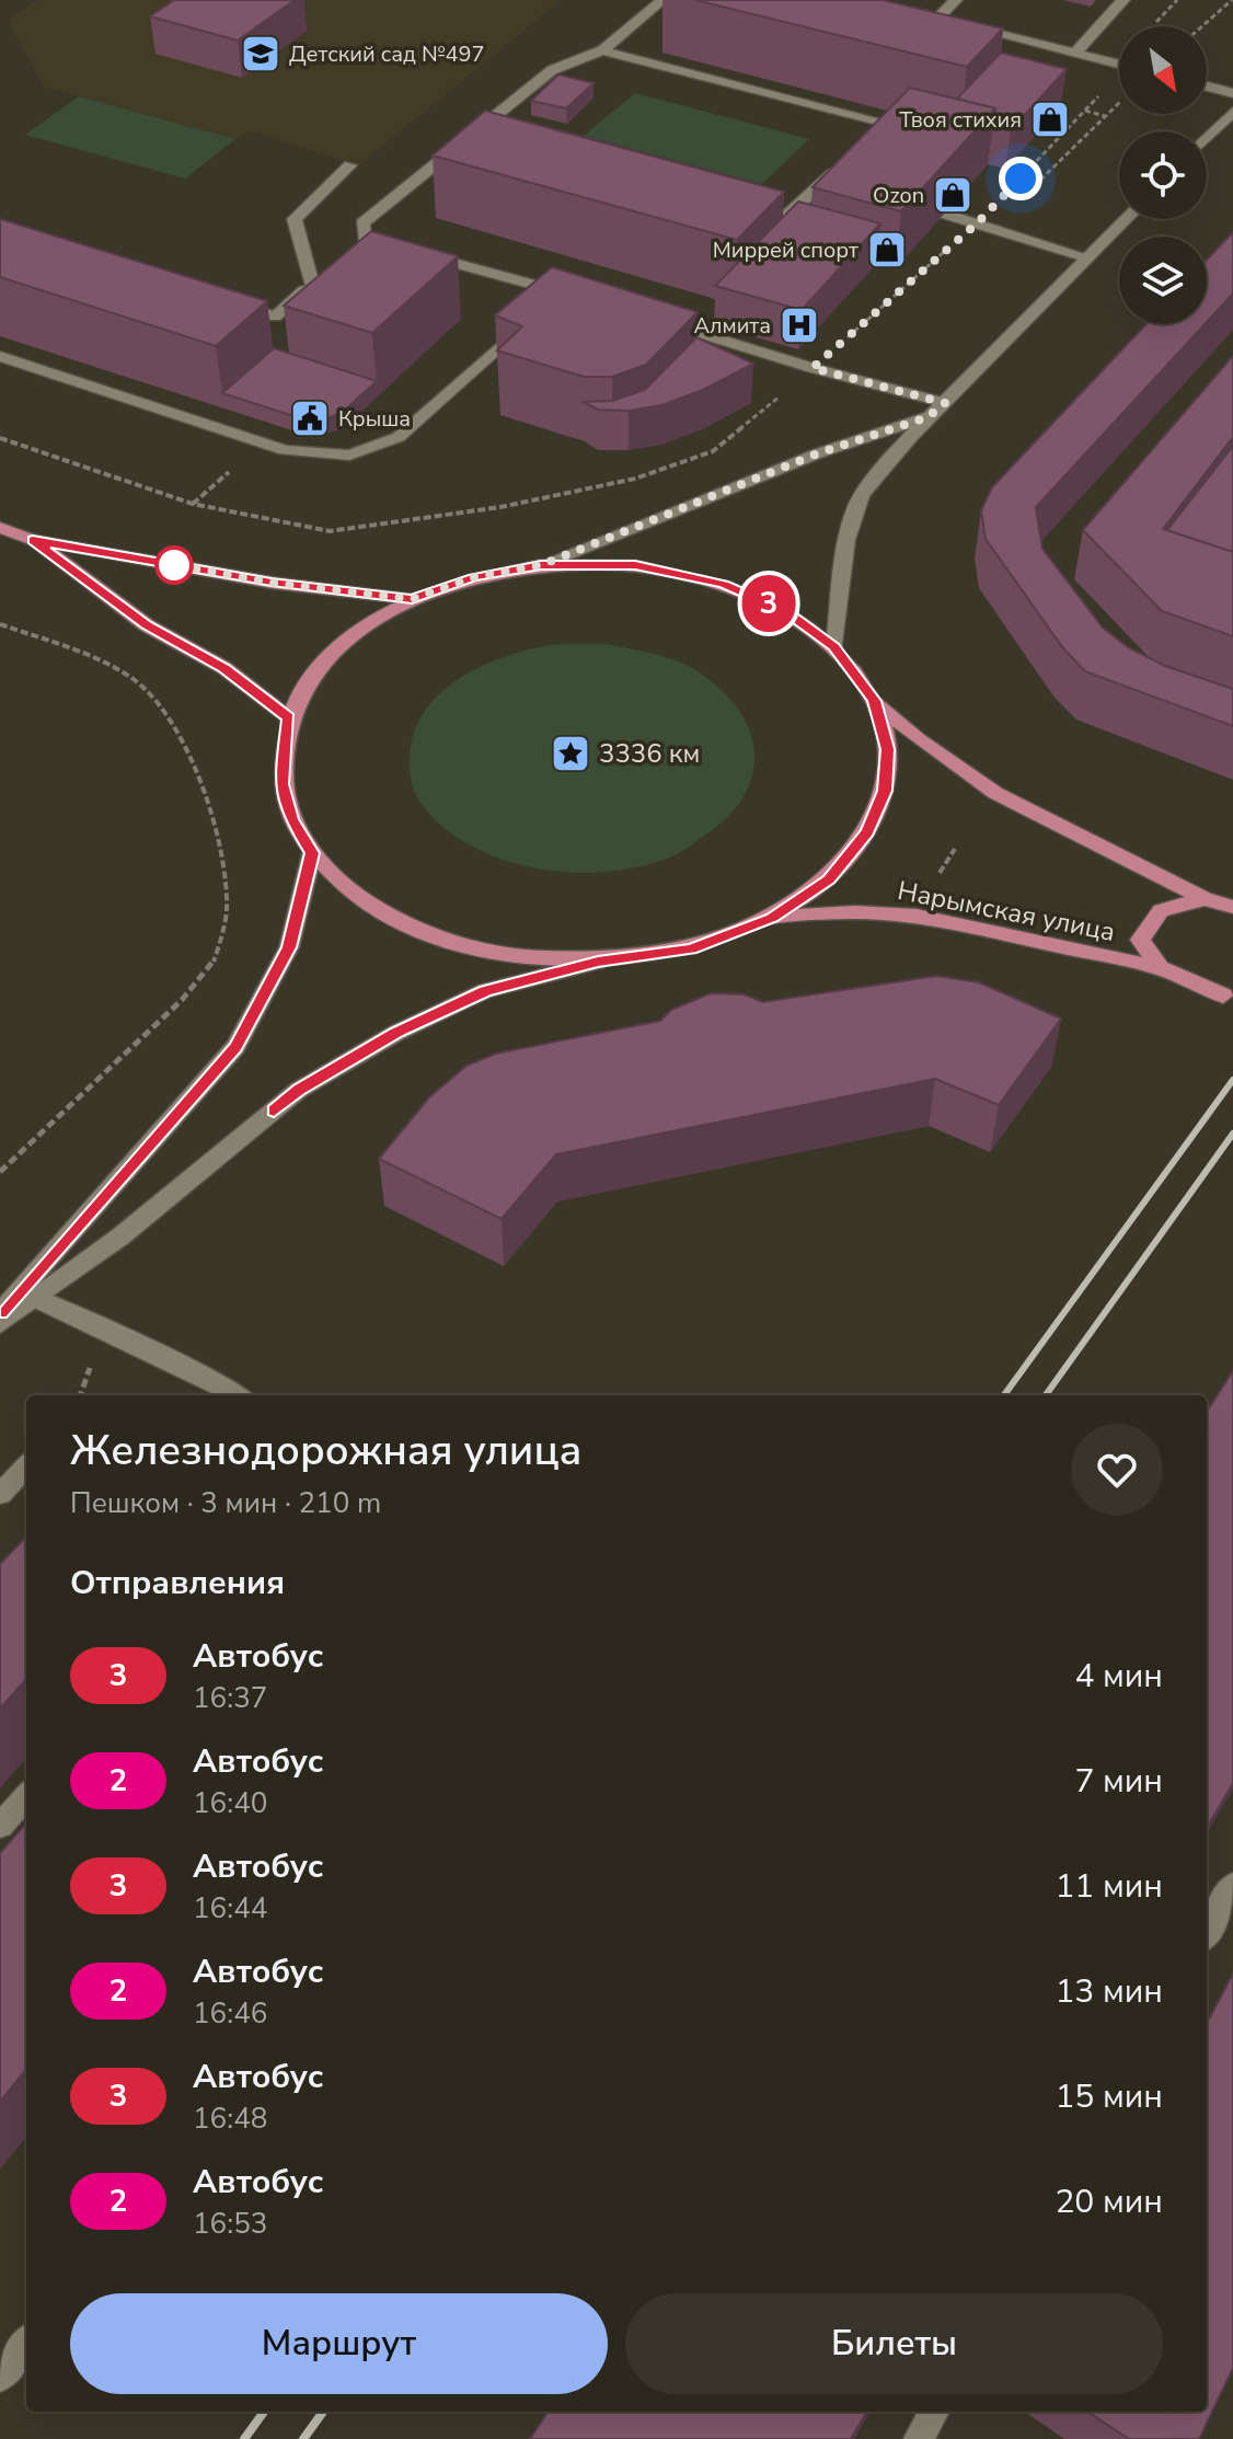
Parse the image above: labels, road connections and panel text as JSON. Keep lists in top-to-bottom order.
{
  "streets": {
    "main road": ["Нарымская улица"]
  },
  "places": {
    "school or university": ["Детский сад №497"],
    "shop": ["Твоя стихия", "Ozon", "Миррей спорт"],
    "hospital": ["Алмита"],
    "public building": ["Крыша"],
    "place": ["3336 км"]
  },
  "lines": ["bus line 3"],
  "north": "bottom right",
  "page": {
    "on_map": "3",
    "heading": [
      ["Железнодорожная улица", "Пешком · 3 мин · 210 m"],
      "Отправления"
    ],
    "list": [
      {
        "mark": "3",
        "name": "Автобус",
        "note": "16:37",
        "value": "4 мин"
      },
      {
        "mark": "2",
        "name": "Автобус",
        "note": "16:40",
        "value": "7 мин"
      },
      {
        "mark": "3",
        "name": "Автобус",
        "note": "16:44",
        "value": "11 мин"
      },
      {
        "mark": "2",
        "name": "Автобус",
        "note": "16:46",
        "value": "13 мин"
      },
      {
        "mark": "3",
        "name": "Автобус",
        "note": "16:48",
        "value": "15 мин"
      },
      {
        "mark": "2",
        "name": "Автобус",
        "note": "16:53",
        "value": "20 мин"
      }
    ],
    "buttons": ["Маршрут", "Билеты"]
  }
}
